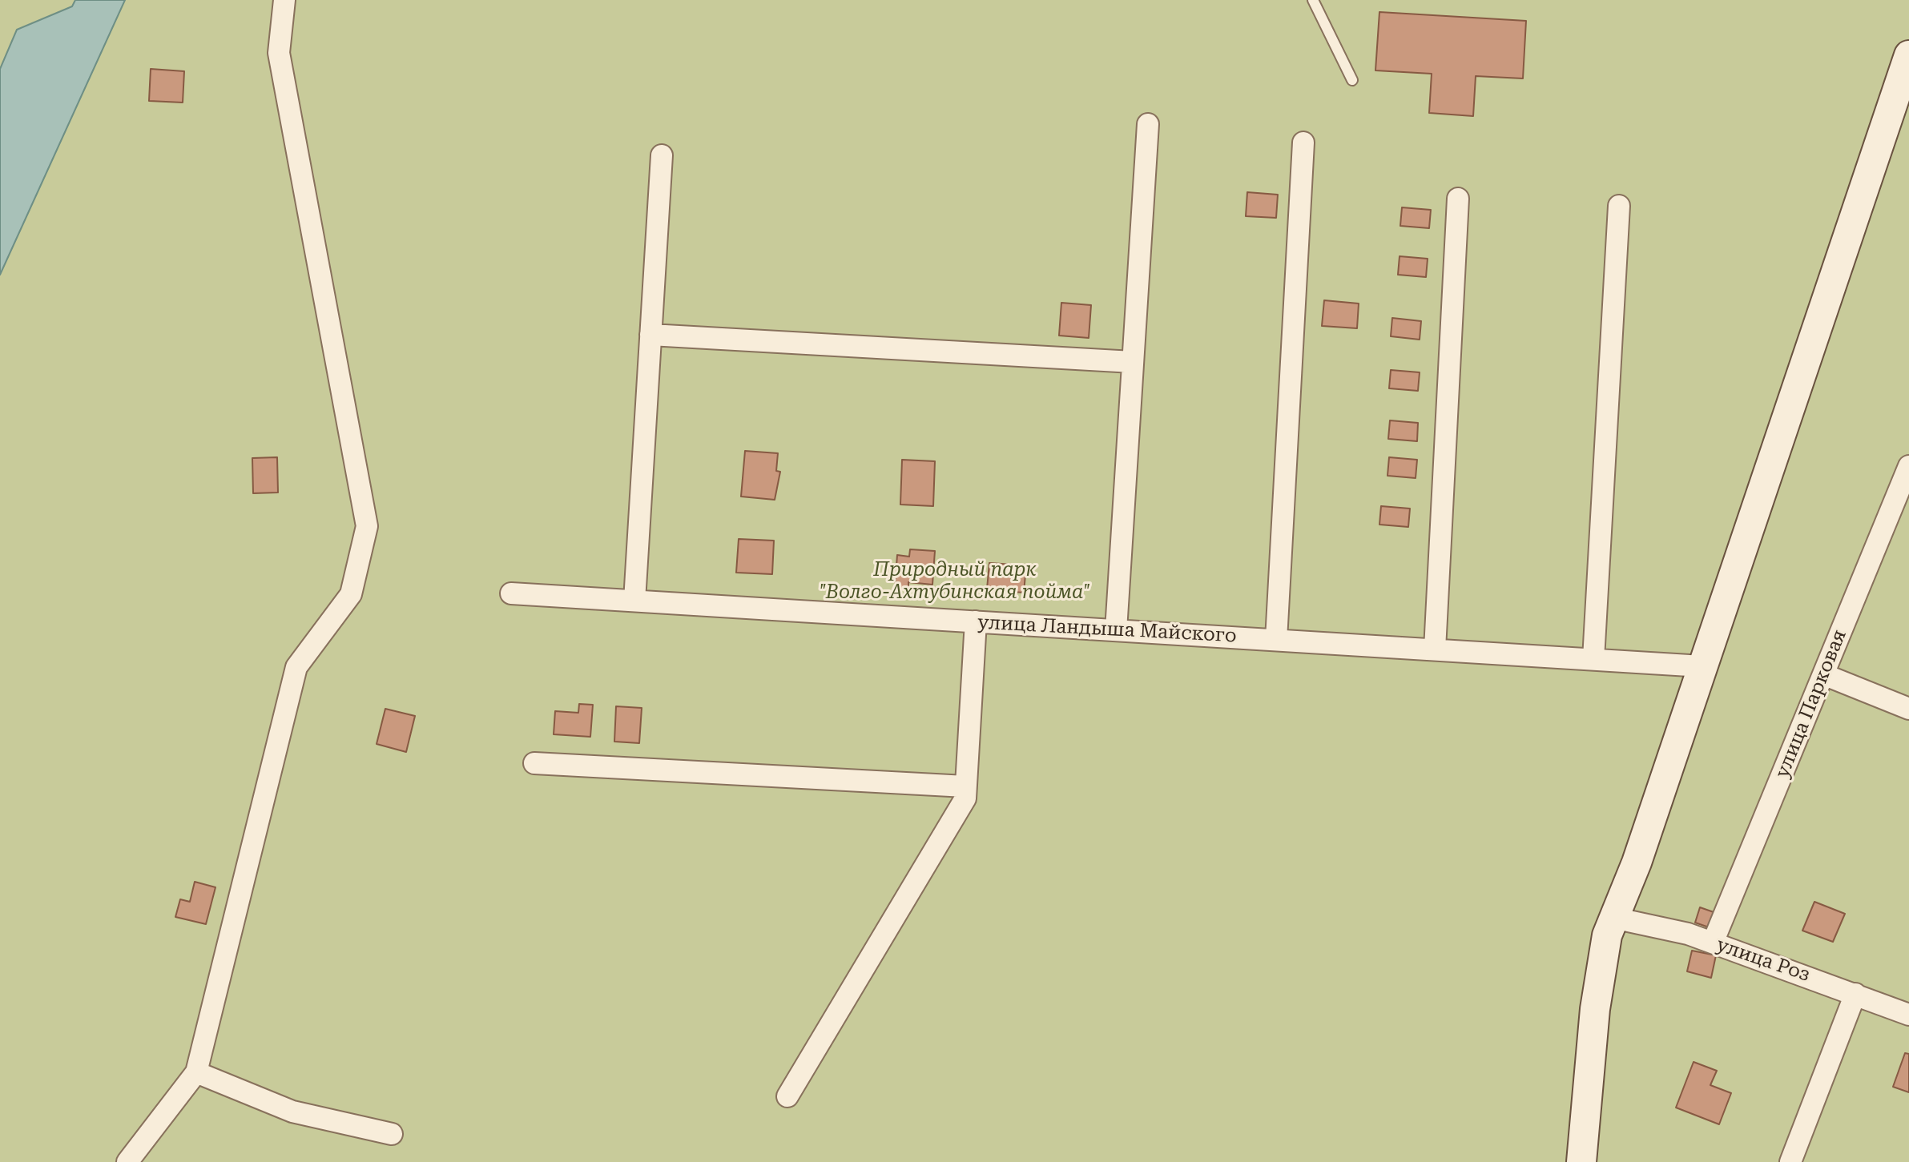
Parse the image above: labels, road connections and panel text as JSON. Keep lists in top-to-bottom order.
{
  "streets": {
    "street": ["улица Ландыша Майского", "улица Парковая", "улица Роз"]
  },
  "crossings": [
    ["улица Парковая", "улица Роз"]
  ],
  "parks": ["Природный парк \"Волго-Ахтубинская пойма\""]
}
